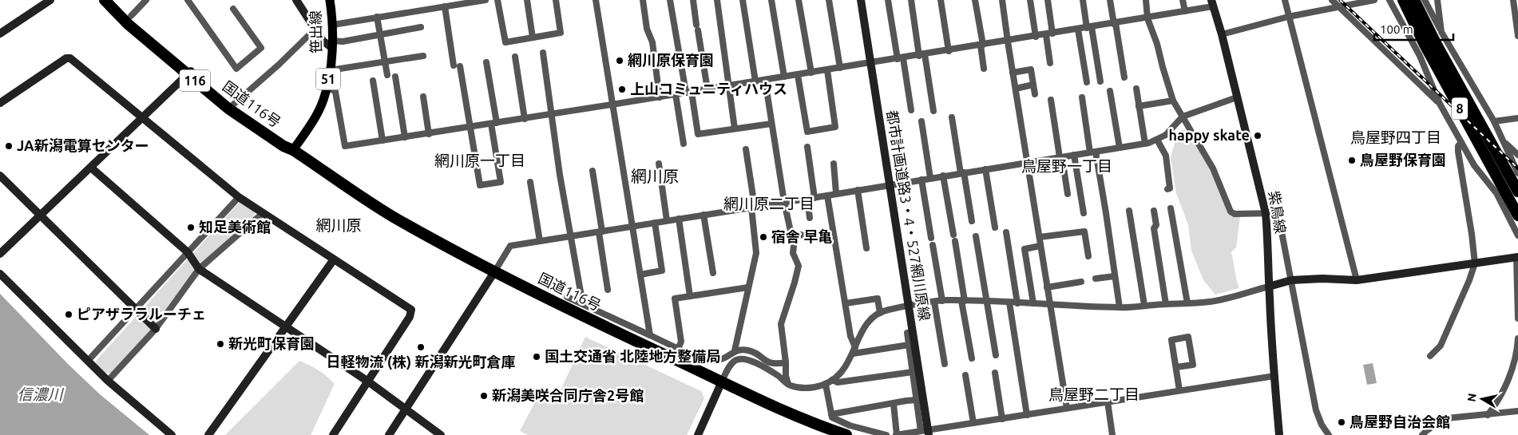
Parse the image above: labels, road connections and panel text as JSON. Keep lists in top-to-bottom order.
{
  "streets": {
    "highway": ["116", "国道116号", "8"],
    "main road": ["笹出線", "51"],
    "street": ["紫鳥線", "都市計画道路3・4・527網川原線"]
  },
  "crossings": [
    ["笹出線", "国道116号"]
  ],
  "districts": [
    "鳥屋野四丁目",
    "網川原一丁目",
    "鳥屋野一丁目",
    "網川原",
    "網川原二丁目",
    "網川原",
    "鳥屋野二丁目"
  ],
  "water": ["信濃川"],
  "places": [
    "網川原保育園",
    "上山コミュニティハウス",
    "happy skate",
    "JA新潟電算センター",
    "鳥屋野保育園",
    "知足美術館",
    "宿舎 早亀",
    "ピアザララルーチェ",
    "新光町保育園",
    "日軽物流 (株) 新潟新光町倉庫",
    "国土交通省 北陸地方整備局",
    "新潟美咲合同庁舎2号館",
    "鳥屋野自治会館"
  ],
  "scale_bar": "100 m",
  "north": "left"
}
